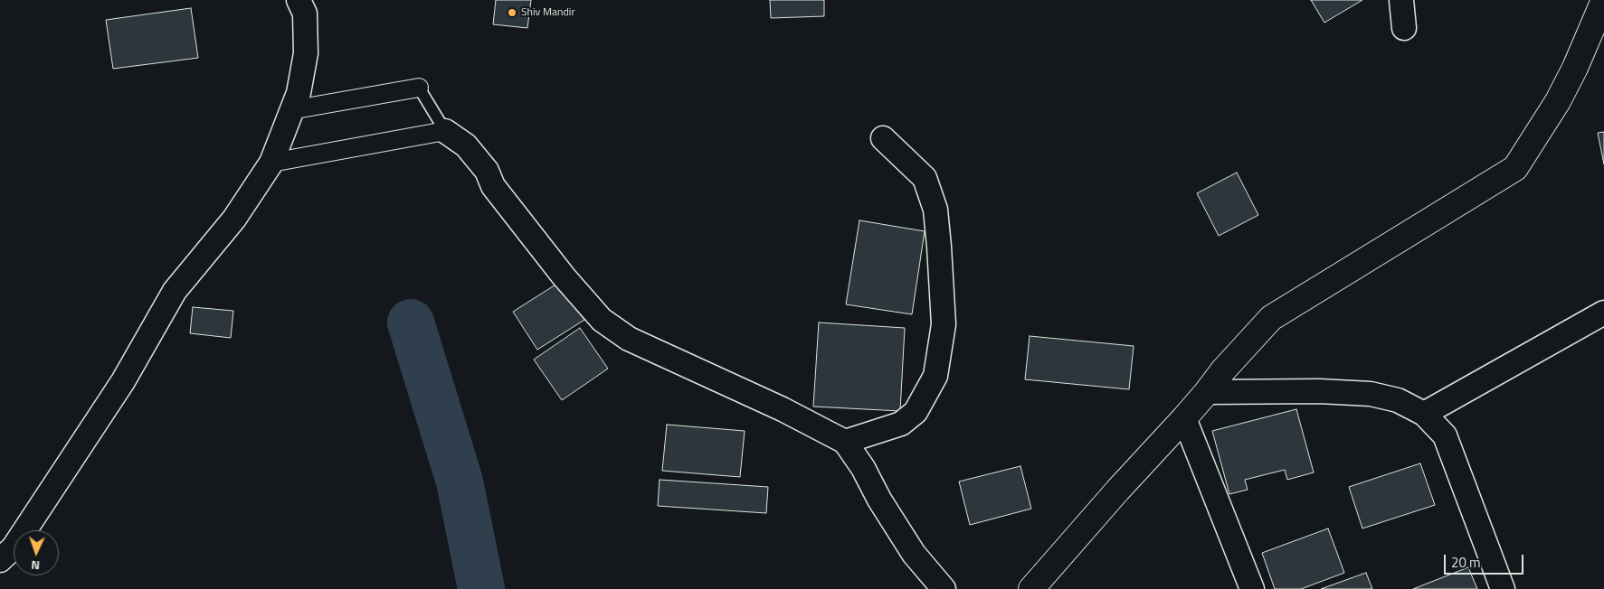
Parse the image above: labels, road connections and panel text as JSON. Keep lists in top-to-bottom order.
{
  "places": ["Shiv Mandir"],
  "scale_bar": "20 m",
  "north": "bottom"
}
